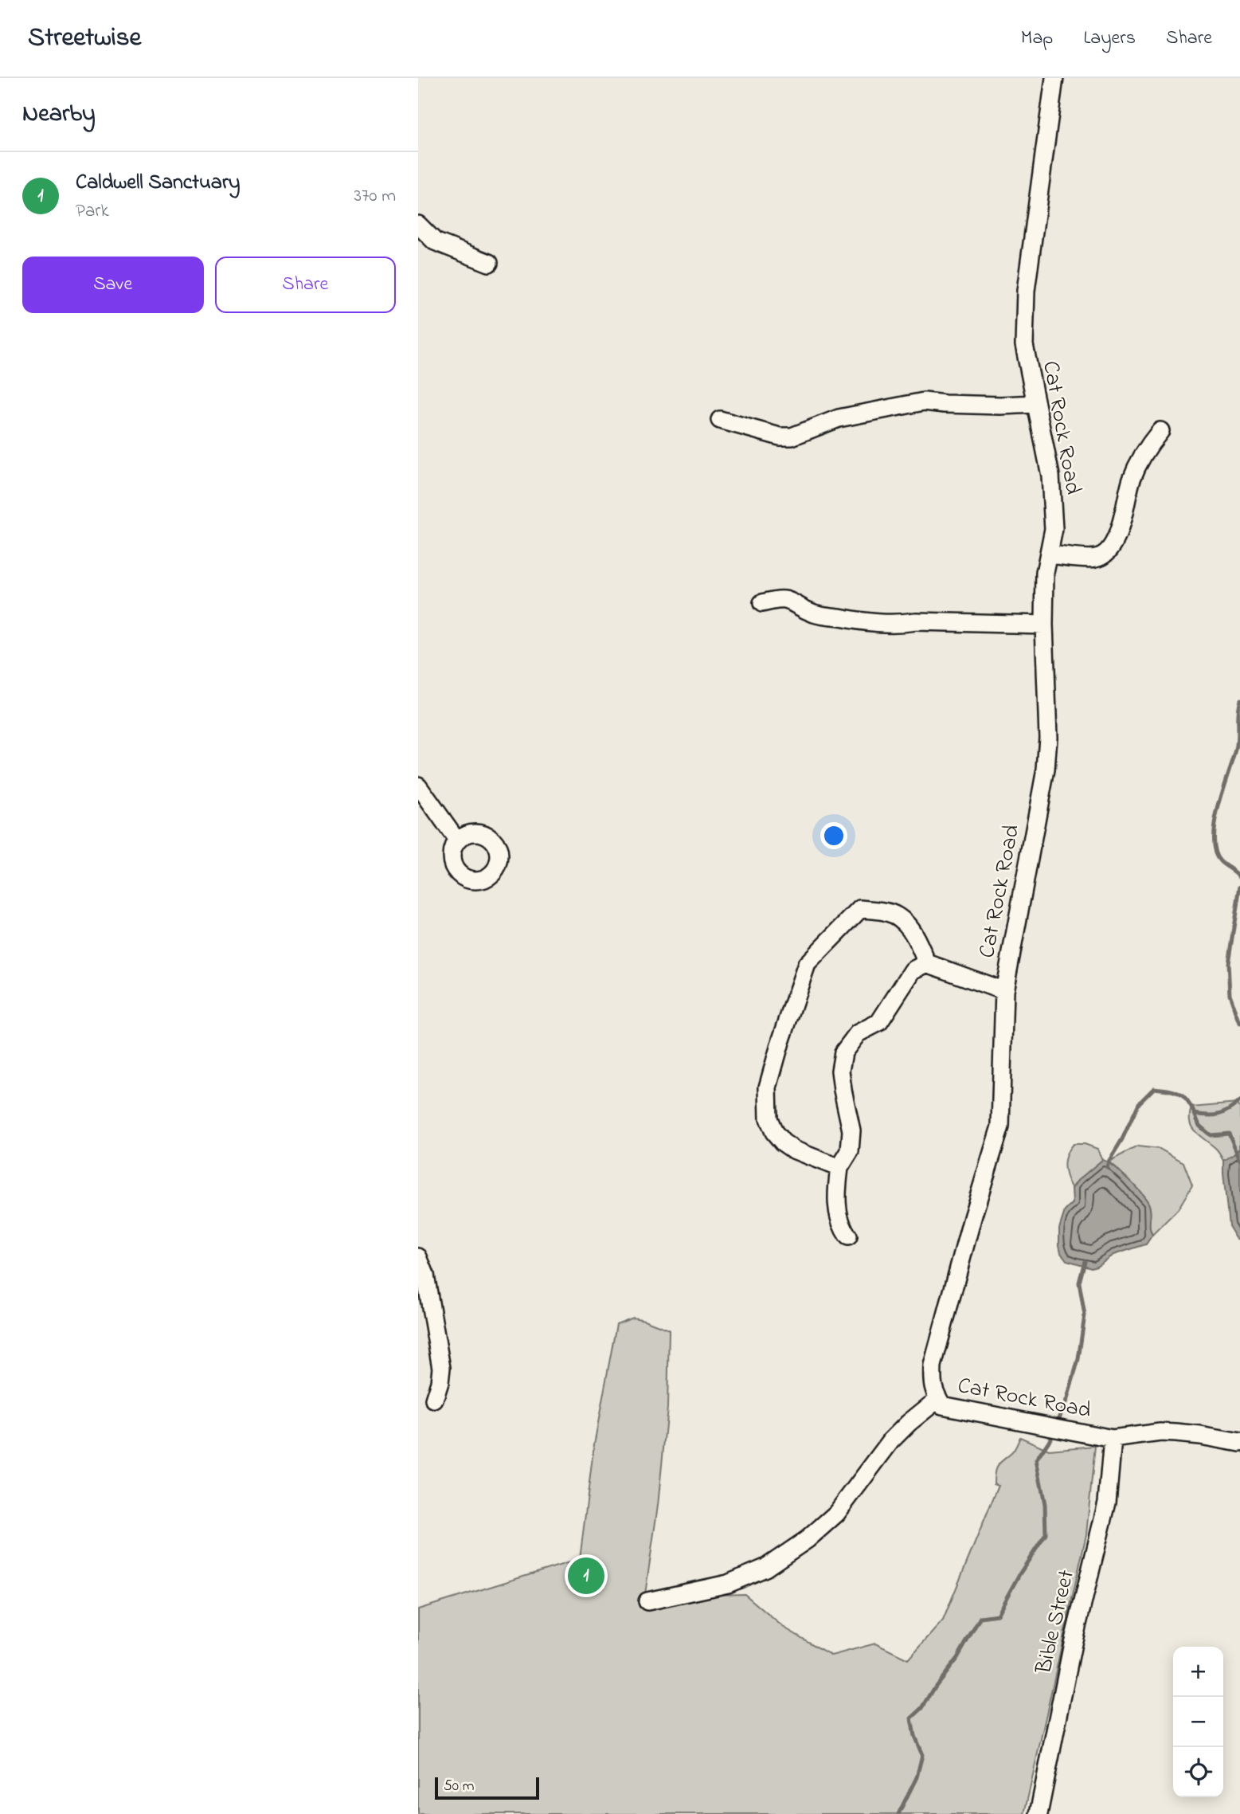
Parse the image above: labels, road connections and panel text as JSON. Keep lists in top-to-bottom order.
{
  "streets": {
    "street": ["Cat Rock Road", "Bible Street"]
  },
  "crossings": [
    ["Cat Rock Road", "Bible Street"]
  ],
  "scale_bar": "50 m",
  "page": {
    "header": "Streetwise",
    "nav": ["Map", "Layers", "Share"],
    "heading": "Nearby",
    "list": [
      {
        "mark": "1",
        "name": "Caldwell Sanctuary",
        "note": "Park",
        "value": "370 m"
      }
    ],
    "buttons": ["Save", "Share"],
    "pins": "1",
    "map_buttons": ["+", "−"],
    "scale": "50 m"
  }
}
